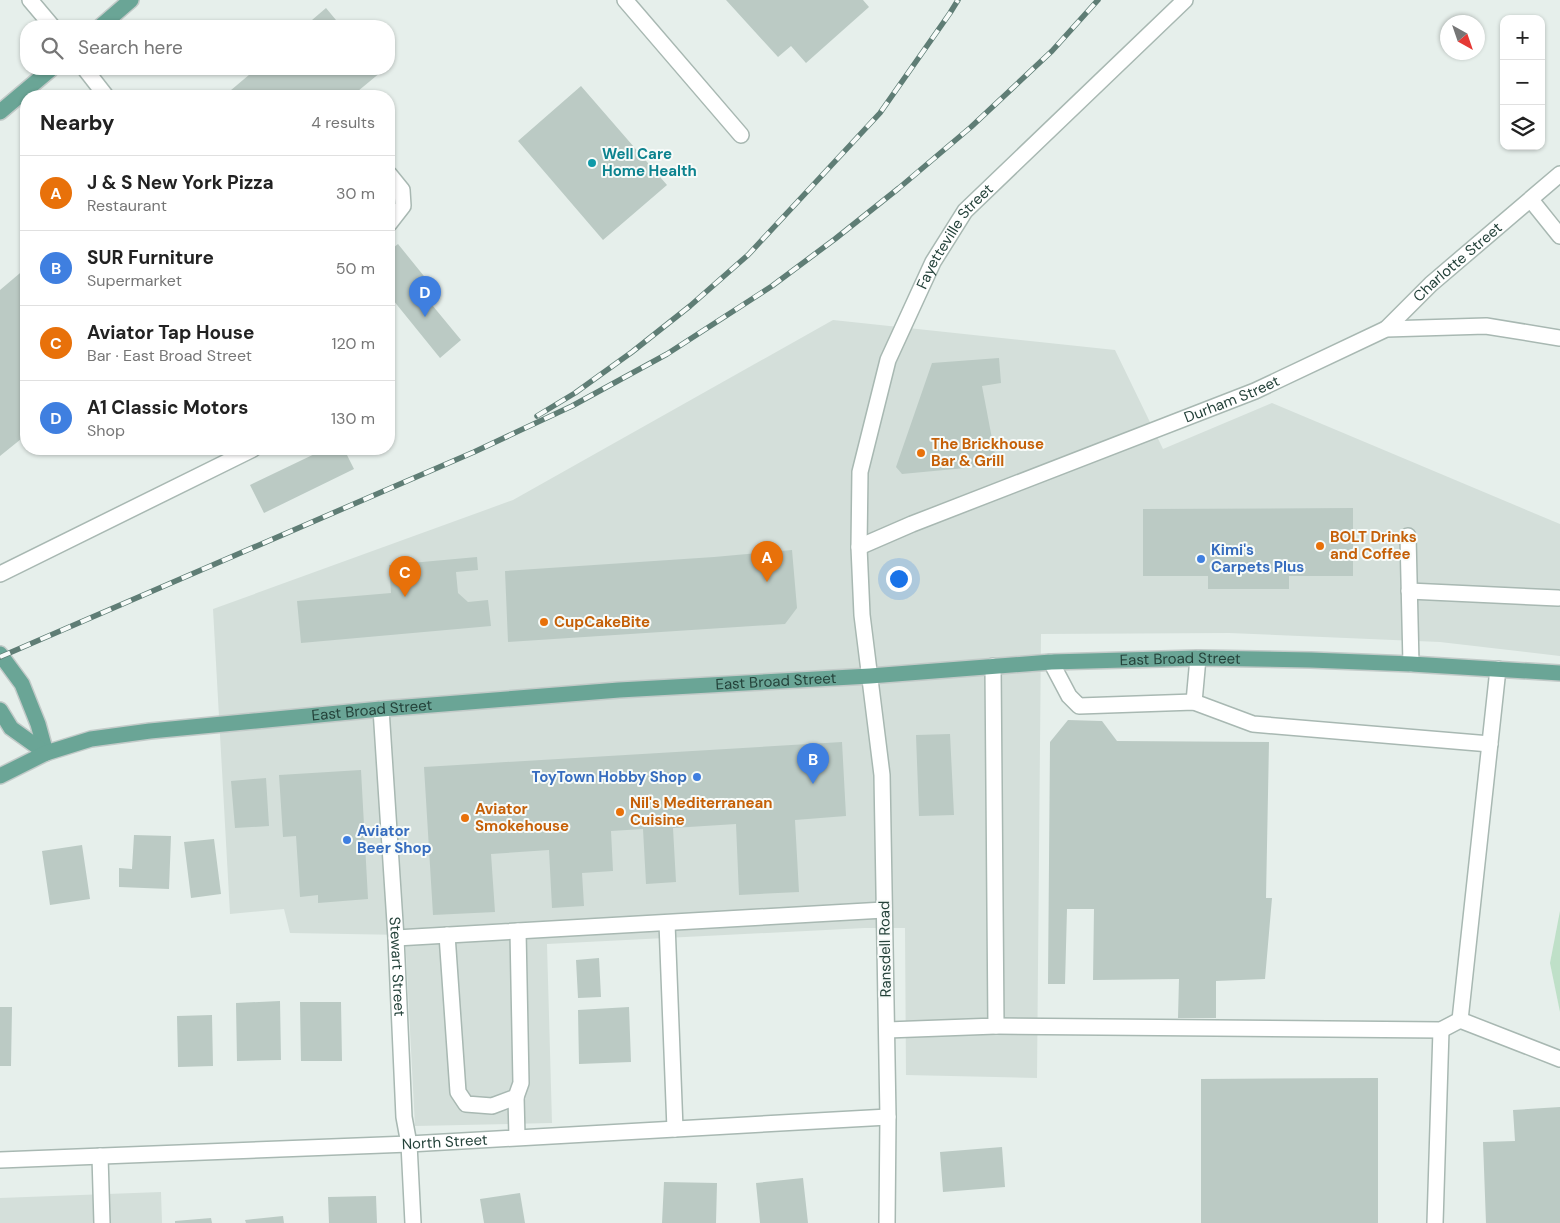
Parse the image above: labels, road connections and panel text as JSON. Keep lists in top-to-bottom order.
{
  "streets": {
    "main road": ["East Broad Street"],
    "street": [
      "Fayetteville Street",
      "Charlotte Street",
      "Durham Street",
      "Ransdell Road",
      "Stewart Street",
      "North Street"
    ]
  },
  "crossings": [
    ["Fayetteville Street", "Durham Street"],
    ["Fayetteville Street", "East Broad Street"],
    ["Fayetteville Street", "Ransdell Road"],
    ["Charlotte Street", "Durham Street"],
    ["East Broad Street", "Ransdell Road"],
    ["East Broad Street", "Stewart Street"],
    ["Ransdell Road", "North Street"],
    ["Stewart Street", "North Street"]
  ],
  "places": [
    "Well Care Home Health",
    "The Brickhouse Bar & Grill",
    "BOLT Drinks and Coffee",
    "Kimi's Carpets Plus",
    "CupCakeBite",
    "ToyTown Hobby Shop",
    "Nil's Mediterranean Cuisine",
    "Aviator Smokehouse",
    "Aviator Beer Shop"
  ],
  "north": "bottom right",
  "page": {
    "map_buttons": ["+", "−"],
    "search": "Search here",
    "heading": ["Nearby", "4 results"],
    "list": [
      {
        "mark": "A",
        "name": "J & S New York Pizza",
        "note": "Restaurant",
        "value": "30 m"
      },
      {
        "mark": "B",
        "name": "SUR Furniture",
        "note": "Supermarket",
        "value": "50 m"
      },
      {
        "mark": "C",
        "name": "Aviator Tap House",
        "note": "Bar · East Broad Street",
        "value": "120 m"
      },
      {
        "mark": "D",
        "name": "A1 Classic Motors",
        "note": "Shop",
        "value": "130 m"
      }
    ],
    "pins": [
      "D",
      "A",
      "C",
      "B"
    ]
  }
}
